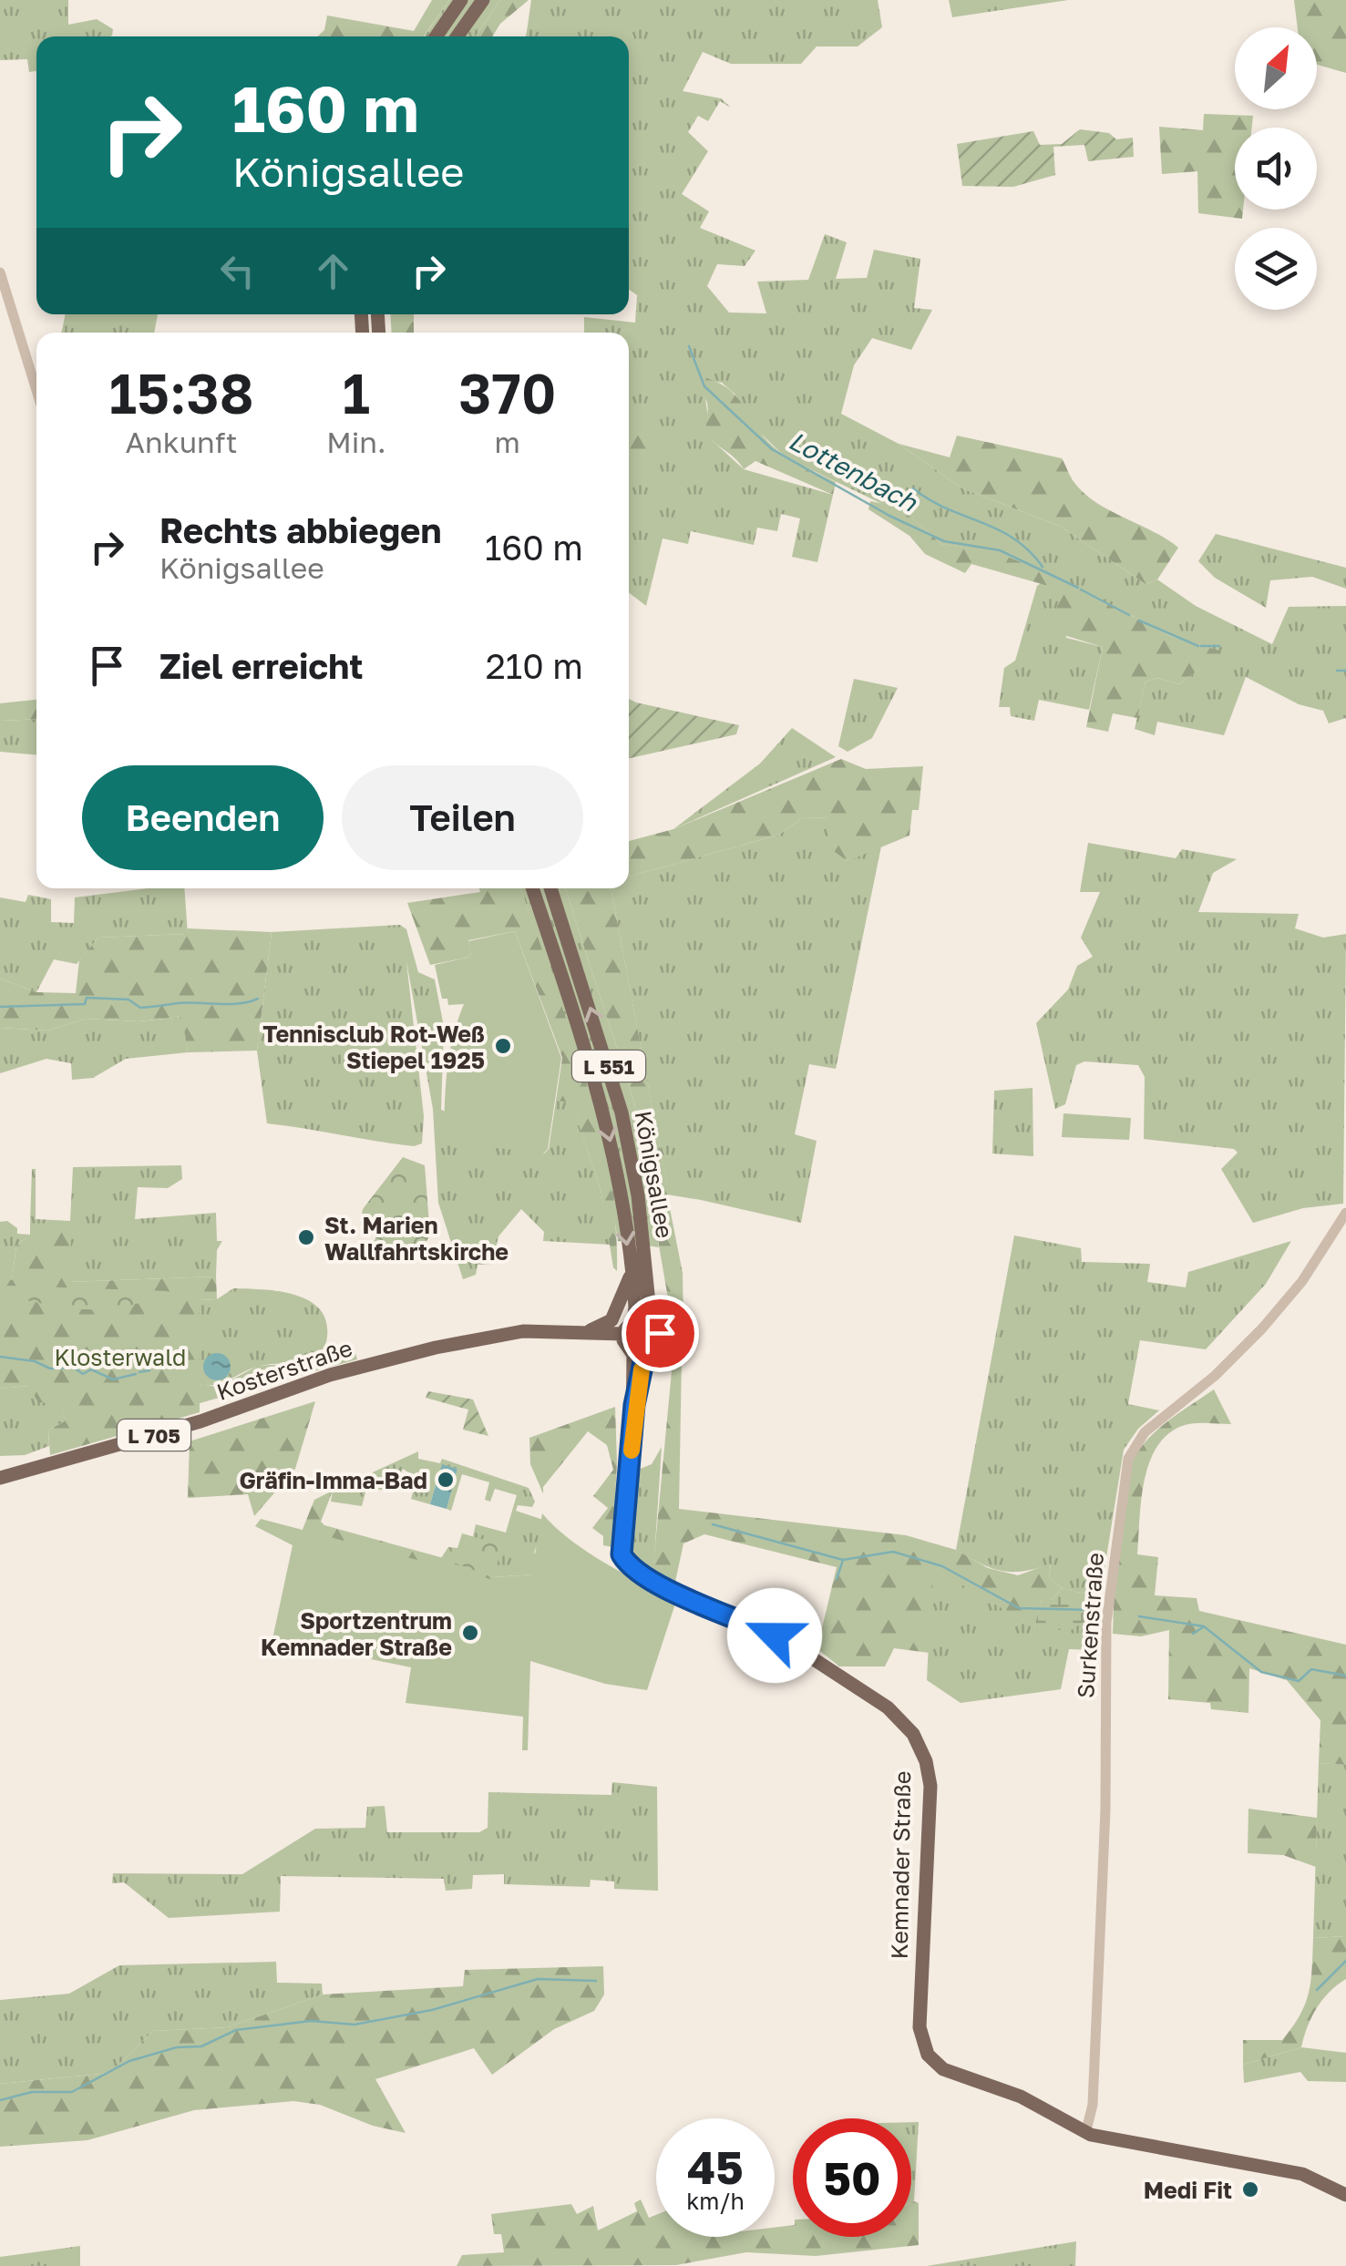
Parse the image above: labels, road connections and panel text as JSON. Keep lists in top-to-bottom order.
{
  "streets": {
    "main road": [
      "L 551",
      "Königsallee",
      "Kosterstraße",
      "L 705",
      "Kemnader Straße"
    ],
    "street": ["Surkenstraße"]
  },
  "crossings": [
    ["Königsallee", "L 705"],
    ["Königsallee", "Kemnader Straße"],
    ["Kosterstraße", "L 705"],
    ["Surkenstraße", "Kemnader Straße"]
  ],
  "water": ["Lottenbach"],
  "parks": ["Klosterwald"],
  "places": [
    "Tennisclub Rot-Weß Stiepel 1925",
    "St. Marien Wallfahrtskirche",
    "Gräfin-Imma-Bad",
    "Sportzentrum Kemnader Straße",
    "Medi Fit"
  ],
  "north": "top right",
  "page": {
    "turn": ["160 m", "Königsallee"],
    "eta": [
      "15:38",
      "Ankunft",
      "1",
      "Min.",
      "370",
      "m"
    ],
    "list": [
      {
        "name": "Rechts abbiegen",
        "note": "Königsallee",
        "value": "160 m"
      },
      {
        "name": "Ziel erreicht",
        "value": "210 m"
      }
    ],
    "buttons": ["Beenden", "Teilen"],
    "speed": "45 km/h",
    "limit": "50"
  }
}
